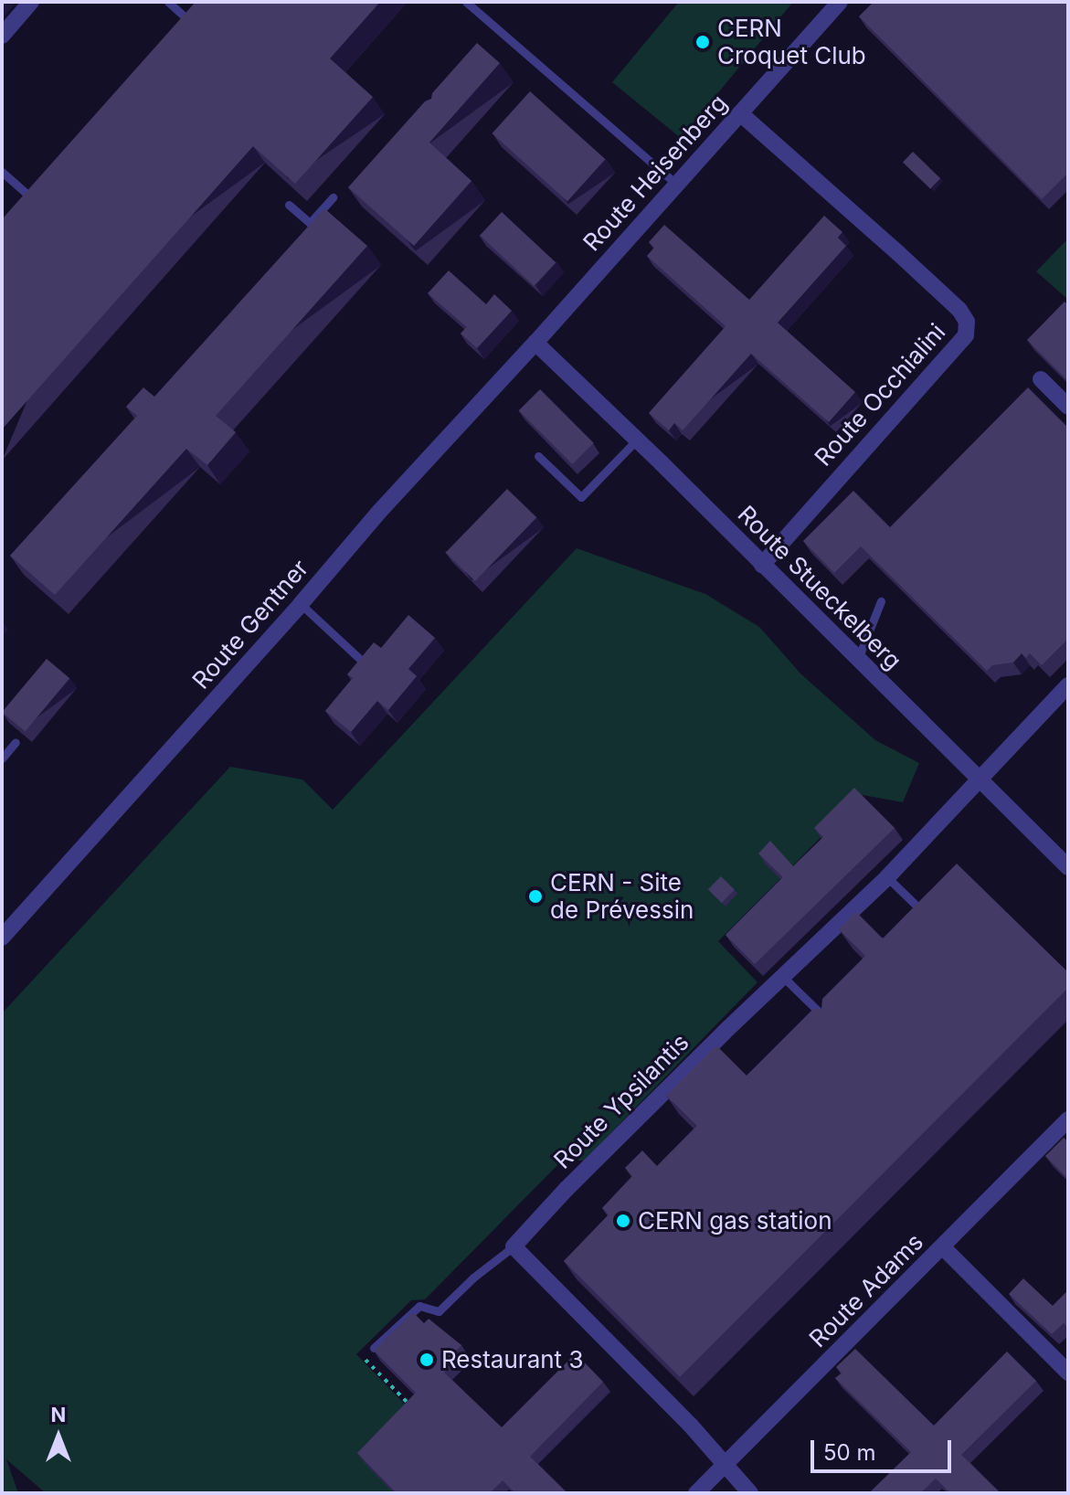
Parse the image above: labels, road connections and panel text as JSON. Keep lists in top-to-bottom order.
{
  "streets": {
    "street": [
      "Route Heisenberg",
      "Route Occhialini",
      "Route Stueckelberg",
      "Route Gentner",
      "Route Ypsilantis",
      "Route Adams"
    ]
  },
  "crossings": [
    ["Route Heisenberg", "Route Occhialini"],
    ["Route Heisenberg", "Route Stueckelberg"],
    ["Route Heisenberg", "Route Gentner"],
    ["Route Occhialini", "Route Stueckelberg"],
    ["Route Stueckelberg", "Route Gentner"],
    ["Route Stueckelberg", "Route Ypsilantis"]
  ],
  "places": [
    "CERN Croquet Club",
    "CERN - Site de Prévessin",
    "CERN gas station",
    "Restaurant 3"
  ],
  "scale_bar": "50 m",
  "north": "top"
}
